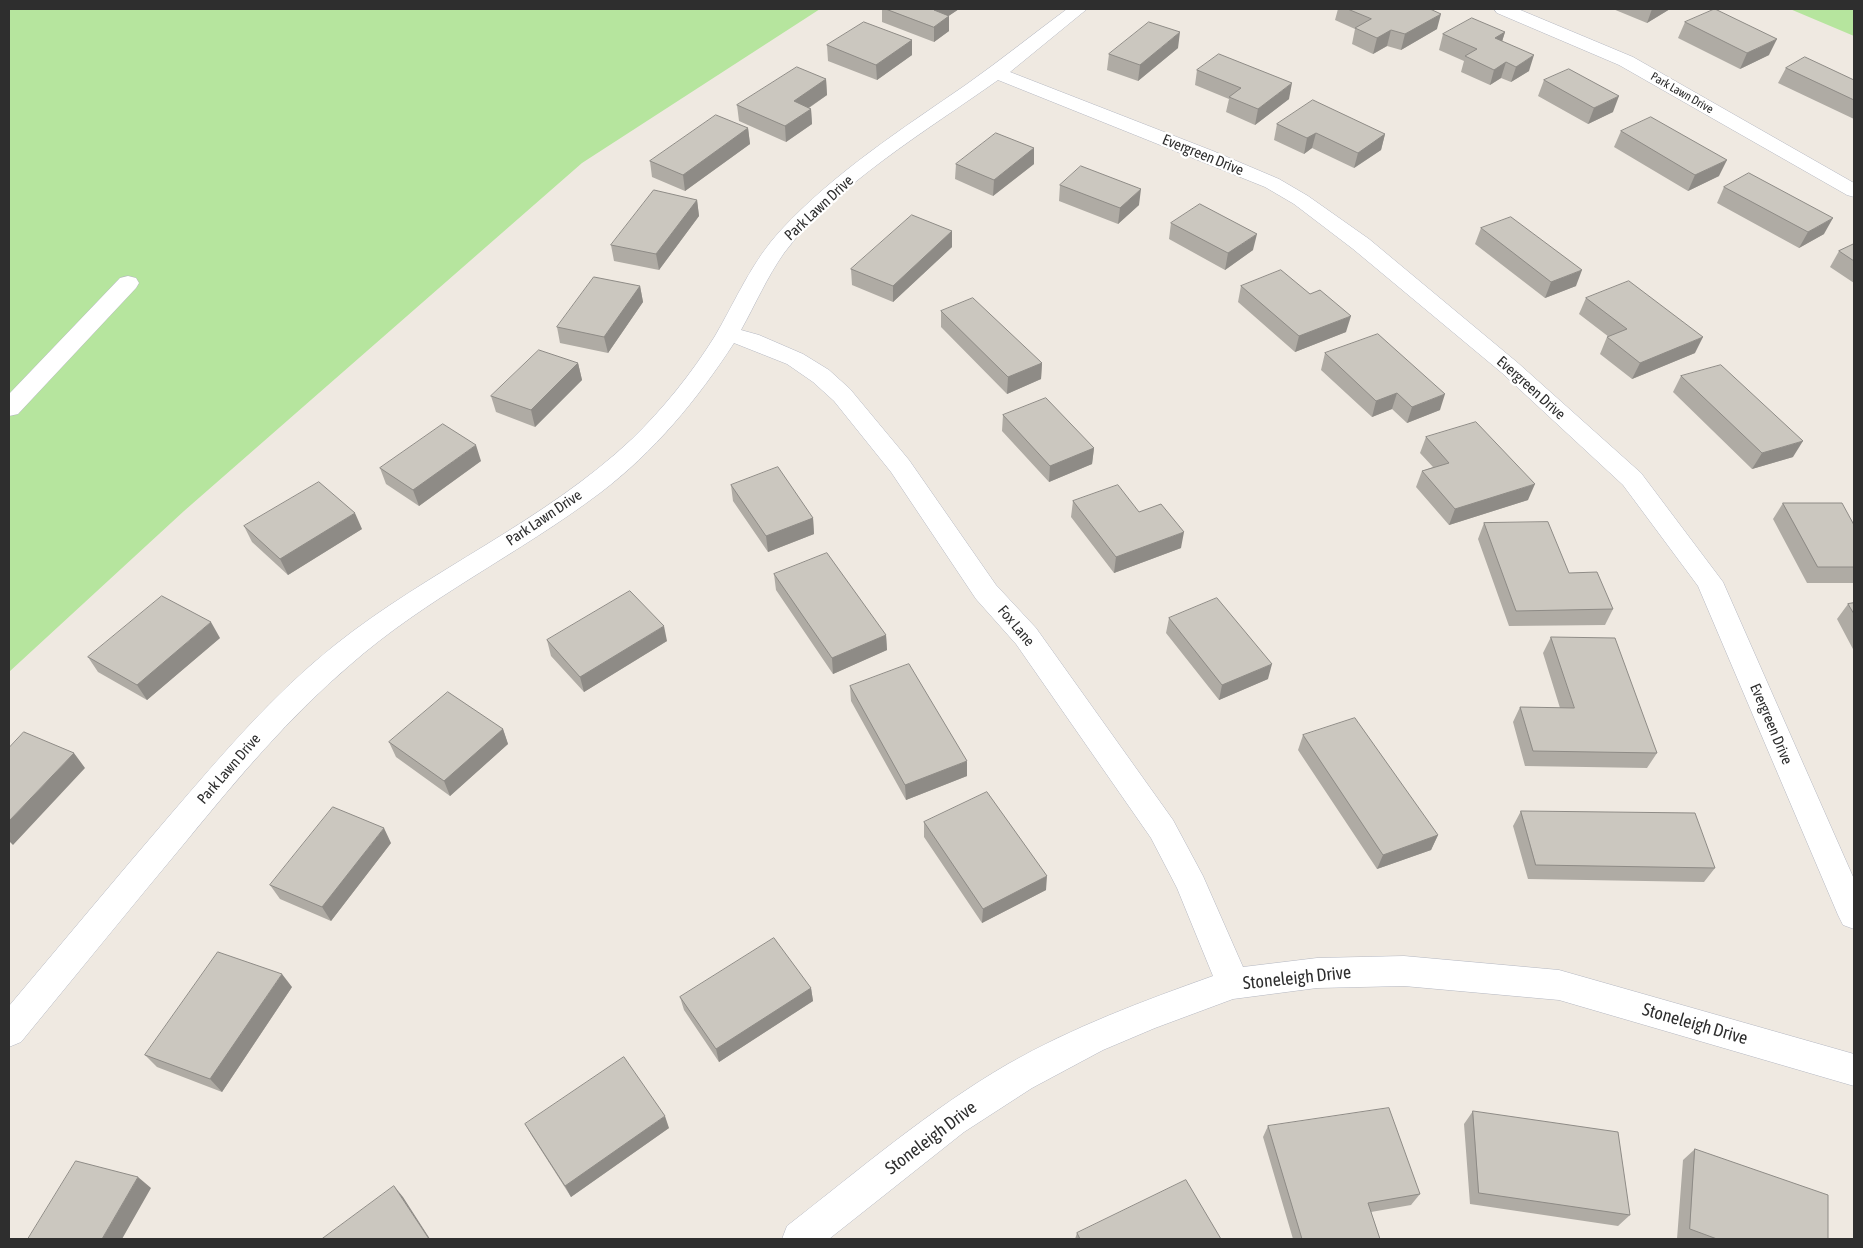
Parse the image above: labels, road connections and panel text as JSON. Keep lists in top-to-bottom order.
{
  "streets": {
    "street": [
      "Park Lawn Drive",
      "Evergreen Drive",
      "Fox Lane",
      "Stoneleigh Drive"
    ]
  },
  "crossings": [
    ["Park Lawn Drive", "Evergreen Drive"],
    ["Park Lawn Drive", "Fox Lane"],
    ["Fox Lane", "Stoneleigh Drive"]
  ]
}
